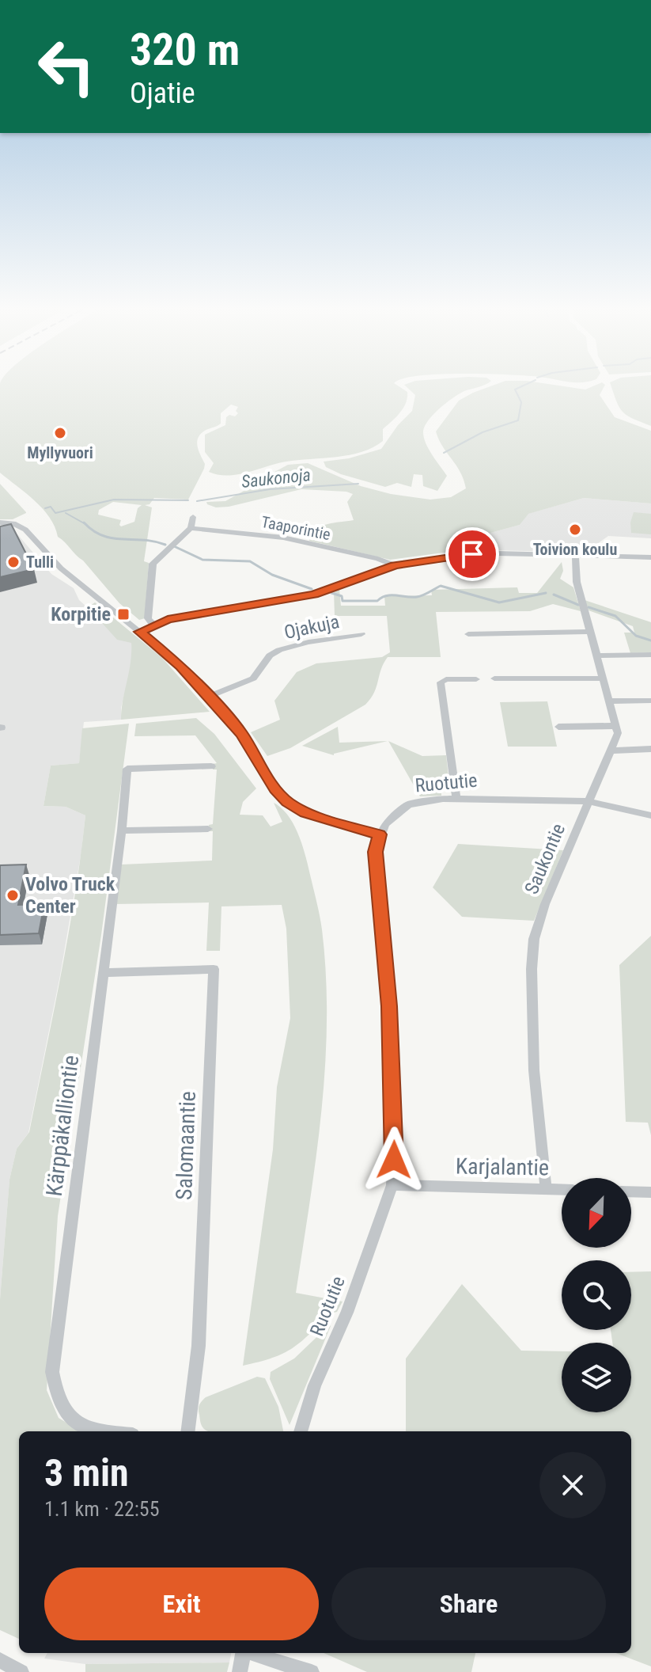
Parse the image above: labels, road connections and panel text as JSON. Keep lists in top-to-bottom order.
{
  "streets": {
    "street": [
      "Taaporintie",
      "Ojakuja",
      "Ruotutie",
      "Saukontie",
      "Kärppäkalliontie",
      "Salomaantie",
      "Karjalantie"
    ]
  },
  "crossings": [
    ["Ruotutie", "Saukontie"],
    ["Ruotutie", "Karjalantie"],
    ["Saukontie", "Karjalantie"],
    ["Kärppäkalliontie", "Salomaantie"]
  ],
  "water": ["Saukonoja"],
  "places": {
    "other": [
      "Myllyvuori",
      "Toivion koulu",
      "Tulli",
      "Volvo Truck Center"
    ],
    "transit": ["Korpitie"]
  },
  "north": "bottom left",
  "page": {
    "turn": ["320 m", "Ojatie"],
    "heading": ["3 min", "1.1 km · 22:55"],
    "buttons": ["Exit", "Share"]
  }
}
